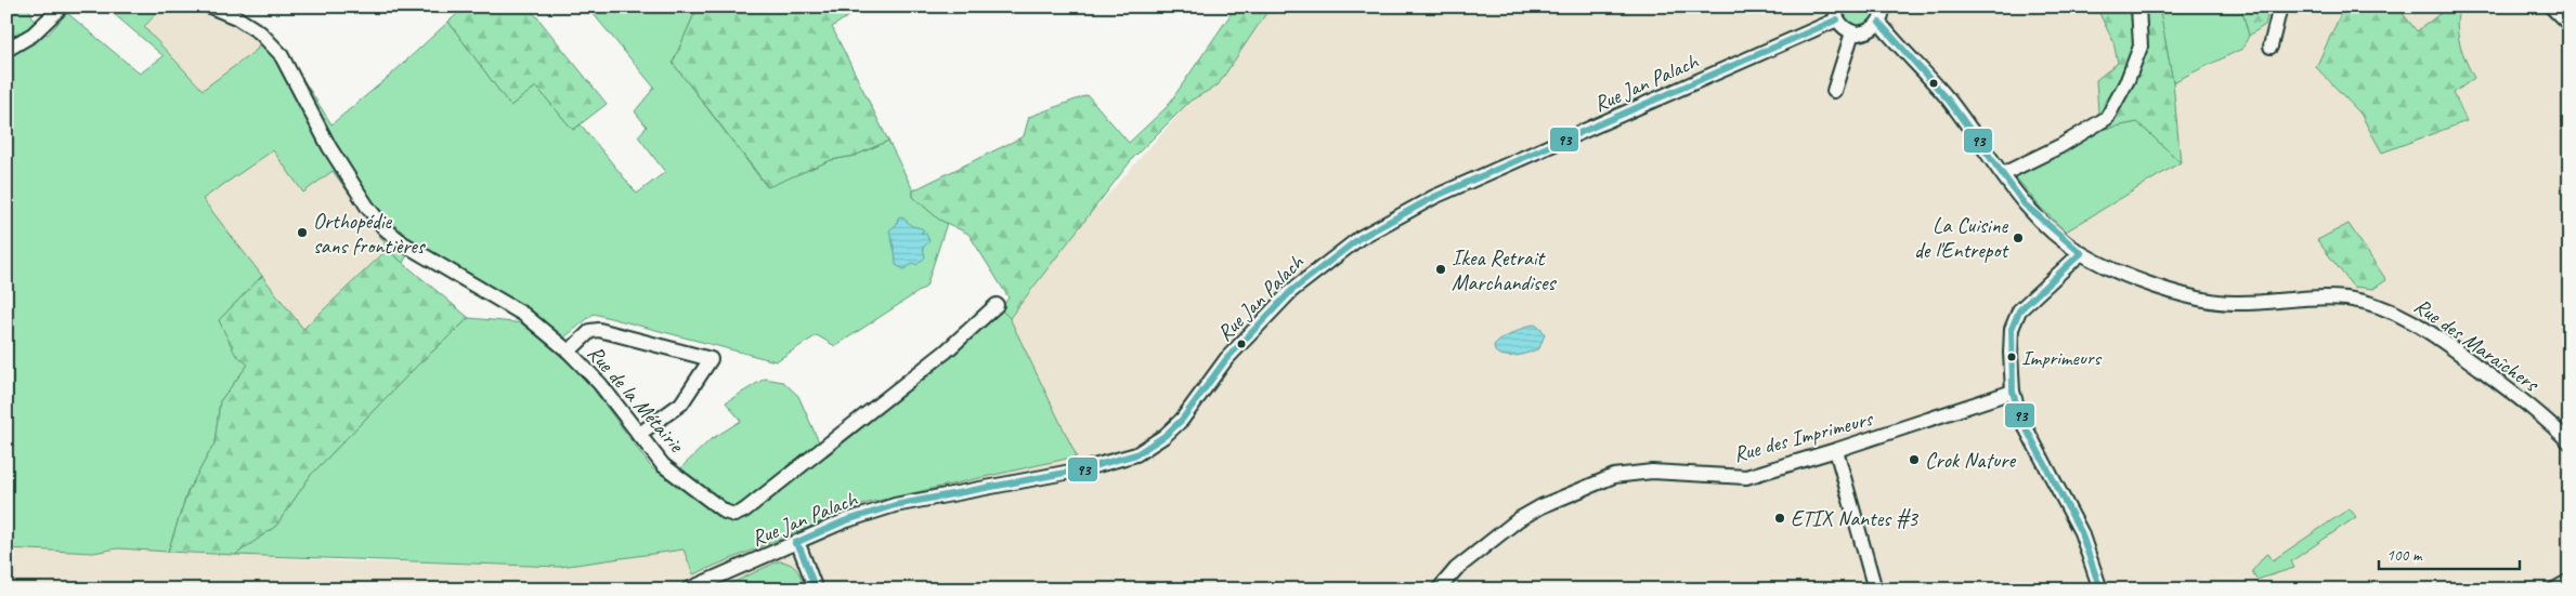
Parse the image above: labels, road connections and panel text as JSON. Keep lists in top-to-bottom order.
{
  "streets": {
    "street": [
      "Rue Jan Palach",
      "Rue des Maraîchers",
      "Rue de la Métairie",
      "Rue des Imprimeurs"
    ]
  },
  "places": [
    "Orthopédie sans frontières",
    "La Cuisine de l'Entrepot",
    "Ikea Retrait Marchandises",
    "Imprimeurs",
    "Crok Nature",
    "ETIX Nantes #3"
  ],
  "lines": ["transit line 93"],
  "scale_bar": "100 m"
}
